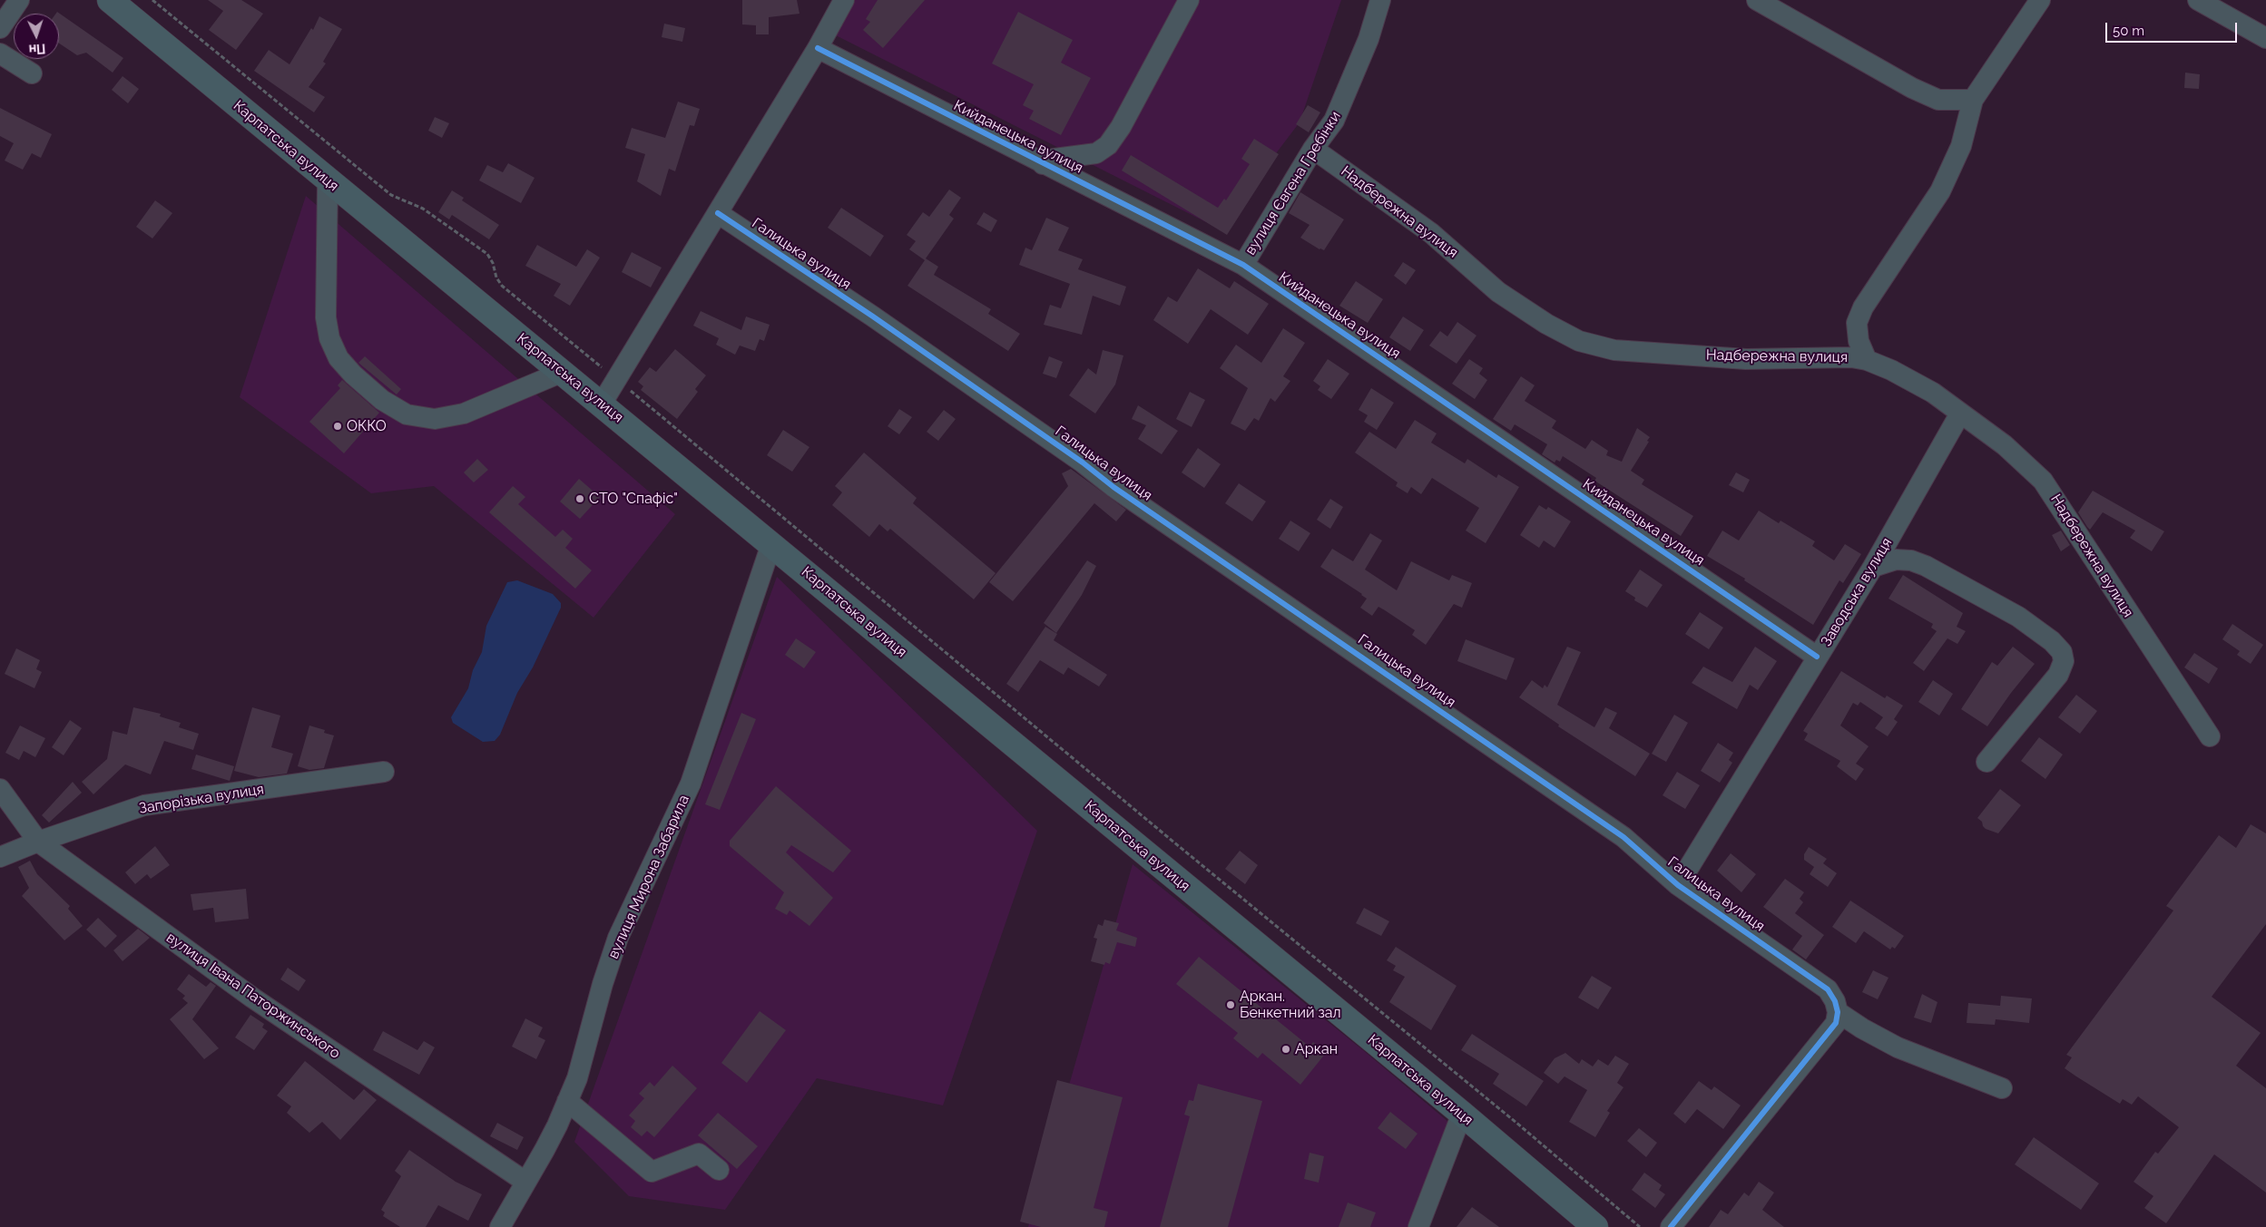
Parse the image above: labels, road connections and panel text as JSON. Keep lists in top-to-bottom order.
{
  "streets": {
    "main road": ["Карпатська вулиця"],
    "street": [
      "Кийданецька вулиця",
      "вулиця Євгена Гребінки",
      "Надбережна вулиця",
      "Галицька вулиця",
      "Заводська вулиця",
      "Запорізька вулиця",
      "вулиця Мирона Забарила",
      "вулиця Івана Паторжинського"
    ]
  },
  "crossings": [
    ["Кийданецька вулиця", "вулиця Євгена Гребінки"],
    ["Кийданецька вулиця", "Заводська вулиця"],
    ["Карпатська вулиця", "вулиця Мирона Забарила"],
    ["вулиця Євгена Гребінки", "Надбережна вулиця"],
    ["Надбережна вулиця", "Заводська вулиця"],
    ["Галицька вулиця", "Заводська вулиця"],
    ["Запорізька вулиця", "вулиця Івана Паторжинського"],
    ["вулиця Мирона Забарила", "вулиця Івана Паторжинського"]
  ],
  "places": [
    "ОККО",
    "СТО \"Спафіс\"",
    "Аркан. Бенкетний зал",
    "Аркан"
  ],
  "scale_bar": "50 m",
  "north": "bottom"
}
